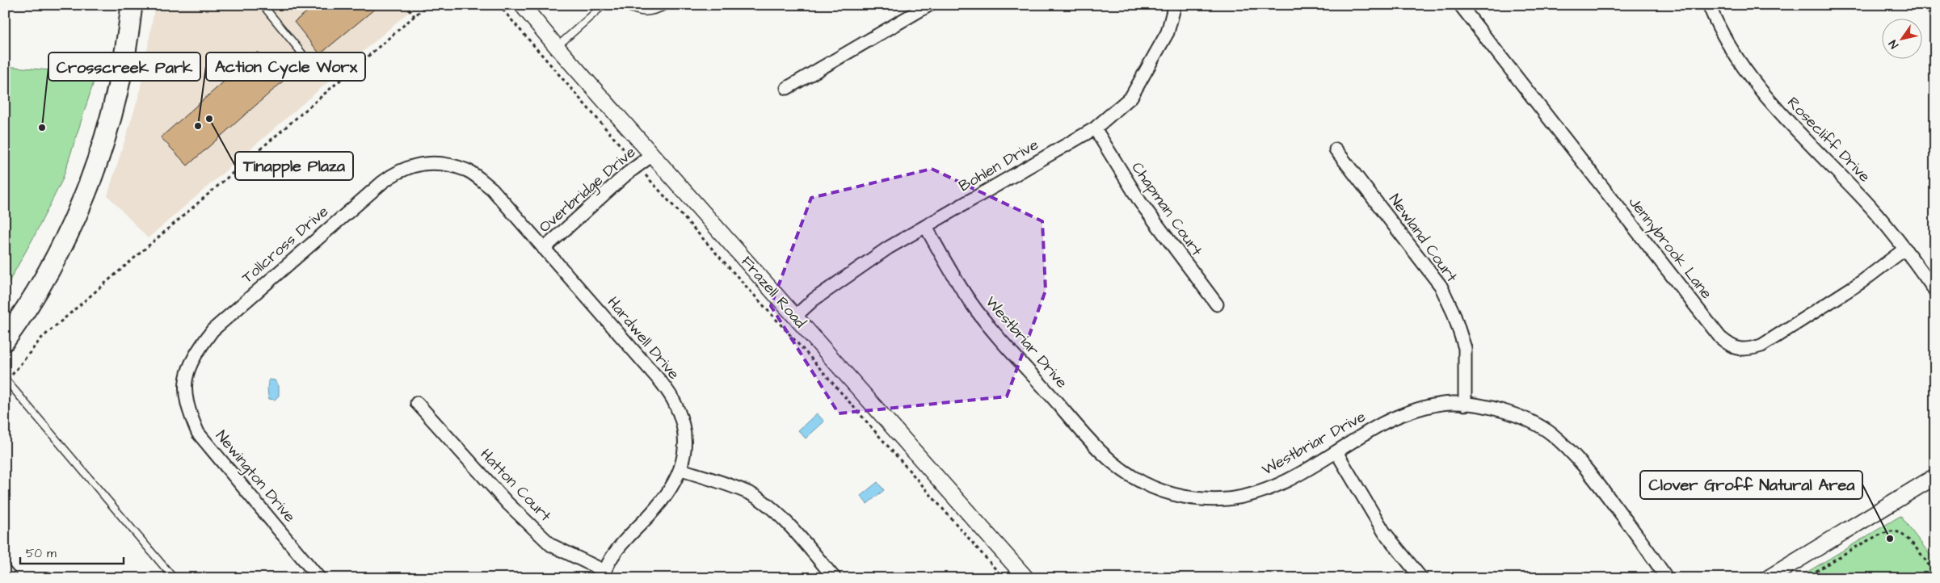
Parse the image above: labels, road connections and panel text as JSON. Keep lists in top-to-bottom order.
{
  "streets": {
    "street": [
      "Rosecliff Drive",
      "Bohlen Drive",
      "Overbridge Drive",
      "Chapman Court",
      "Newland Court",
      "Tollcross Drive",
      "Jennybrook Lane",
      "Frazell Road",
      "Hardwell Drive",
      "Westbriar Drive",
      "Newington Drive",
      "Hatton Court"
    ]
  },
  "crossings": [
    ["Rosecliff Drive", "Jennybrook Lane"],
    ["Bohlen Drive", "Chapman Court"],
    ["Bohlen Drive", "Frazell Road"],
    ["Bohlen Drive", "Westbriar Drive"],
    ["Overbridge Drive", "Frazell Road"],
    ["Overbridge Drive", "Hardwell Drive"],
    ["Newland Court", "Westbriar Drive"],
    ["Tollcross Drive", "Hardwell Drive"],
    ["Tollcross Drive", "Newington Drive"],
    ["Hardwell Drive", "Hatton Court"]
  ],
  "places": [
    "Tinapple Plaza",
    "Action Cycle Worx",
    "Crosscreek Park",
    "Clover Groff Natural Area"
  ],
  "scale_bar": "50 m",
  "north": "bottom left"
}
